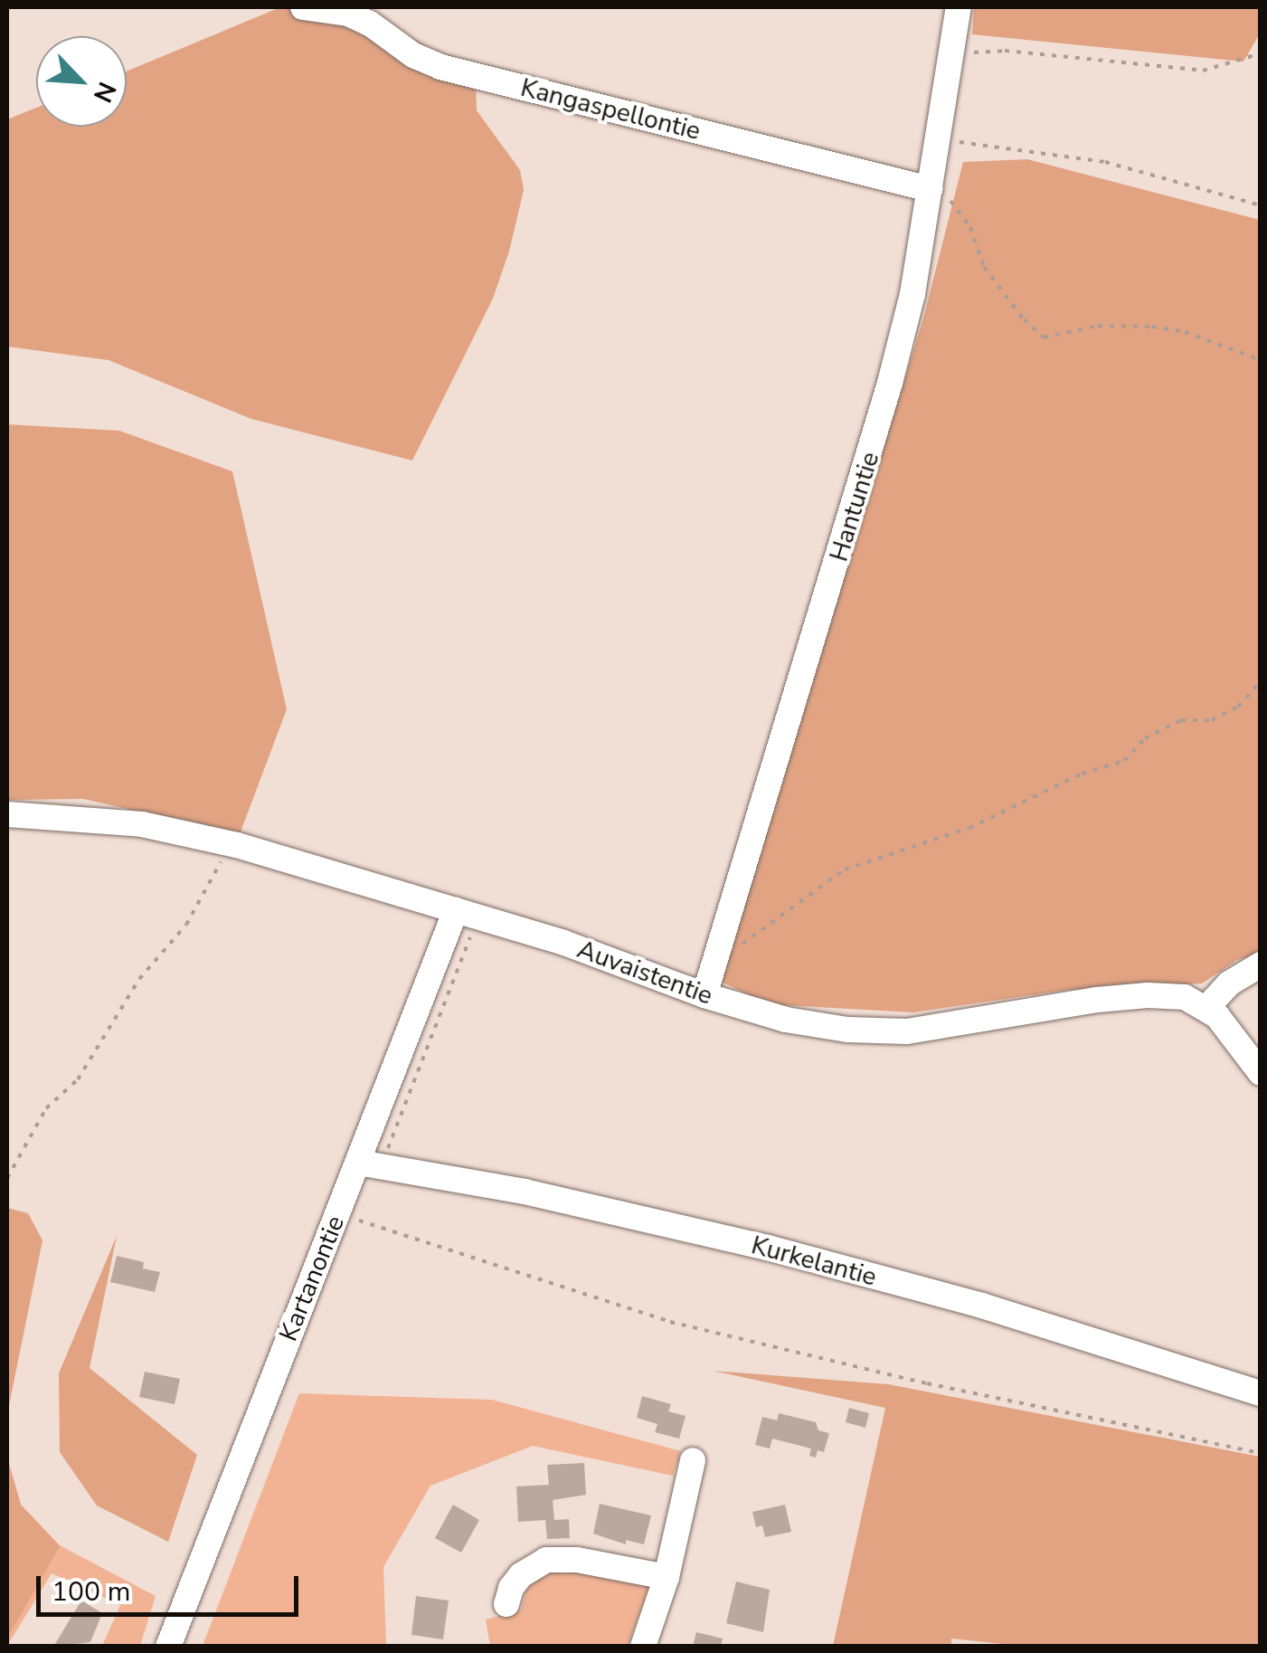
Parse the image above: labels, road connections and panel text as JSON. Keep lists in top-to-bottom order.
{
  "streets": {
    "street": [
      "Kangaspellontie",
      "Hantuntie",
      "Auvaistentie",
      "Kurkelantie",
      "Kartanontie"
    ]
  },
  "crossings": [
    ["Kangaspellontie", "Hantuntie"],
    ["Hantuntie", "Auvaistentie"],
    ["Auvaistentie", "Kartanontie"],
    ["Kurkelantie", "Kartanontie"]
  ],
  "scale_bar": "100 m",
  "north": "bottom right"
}
